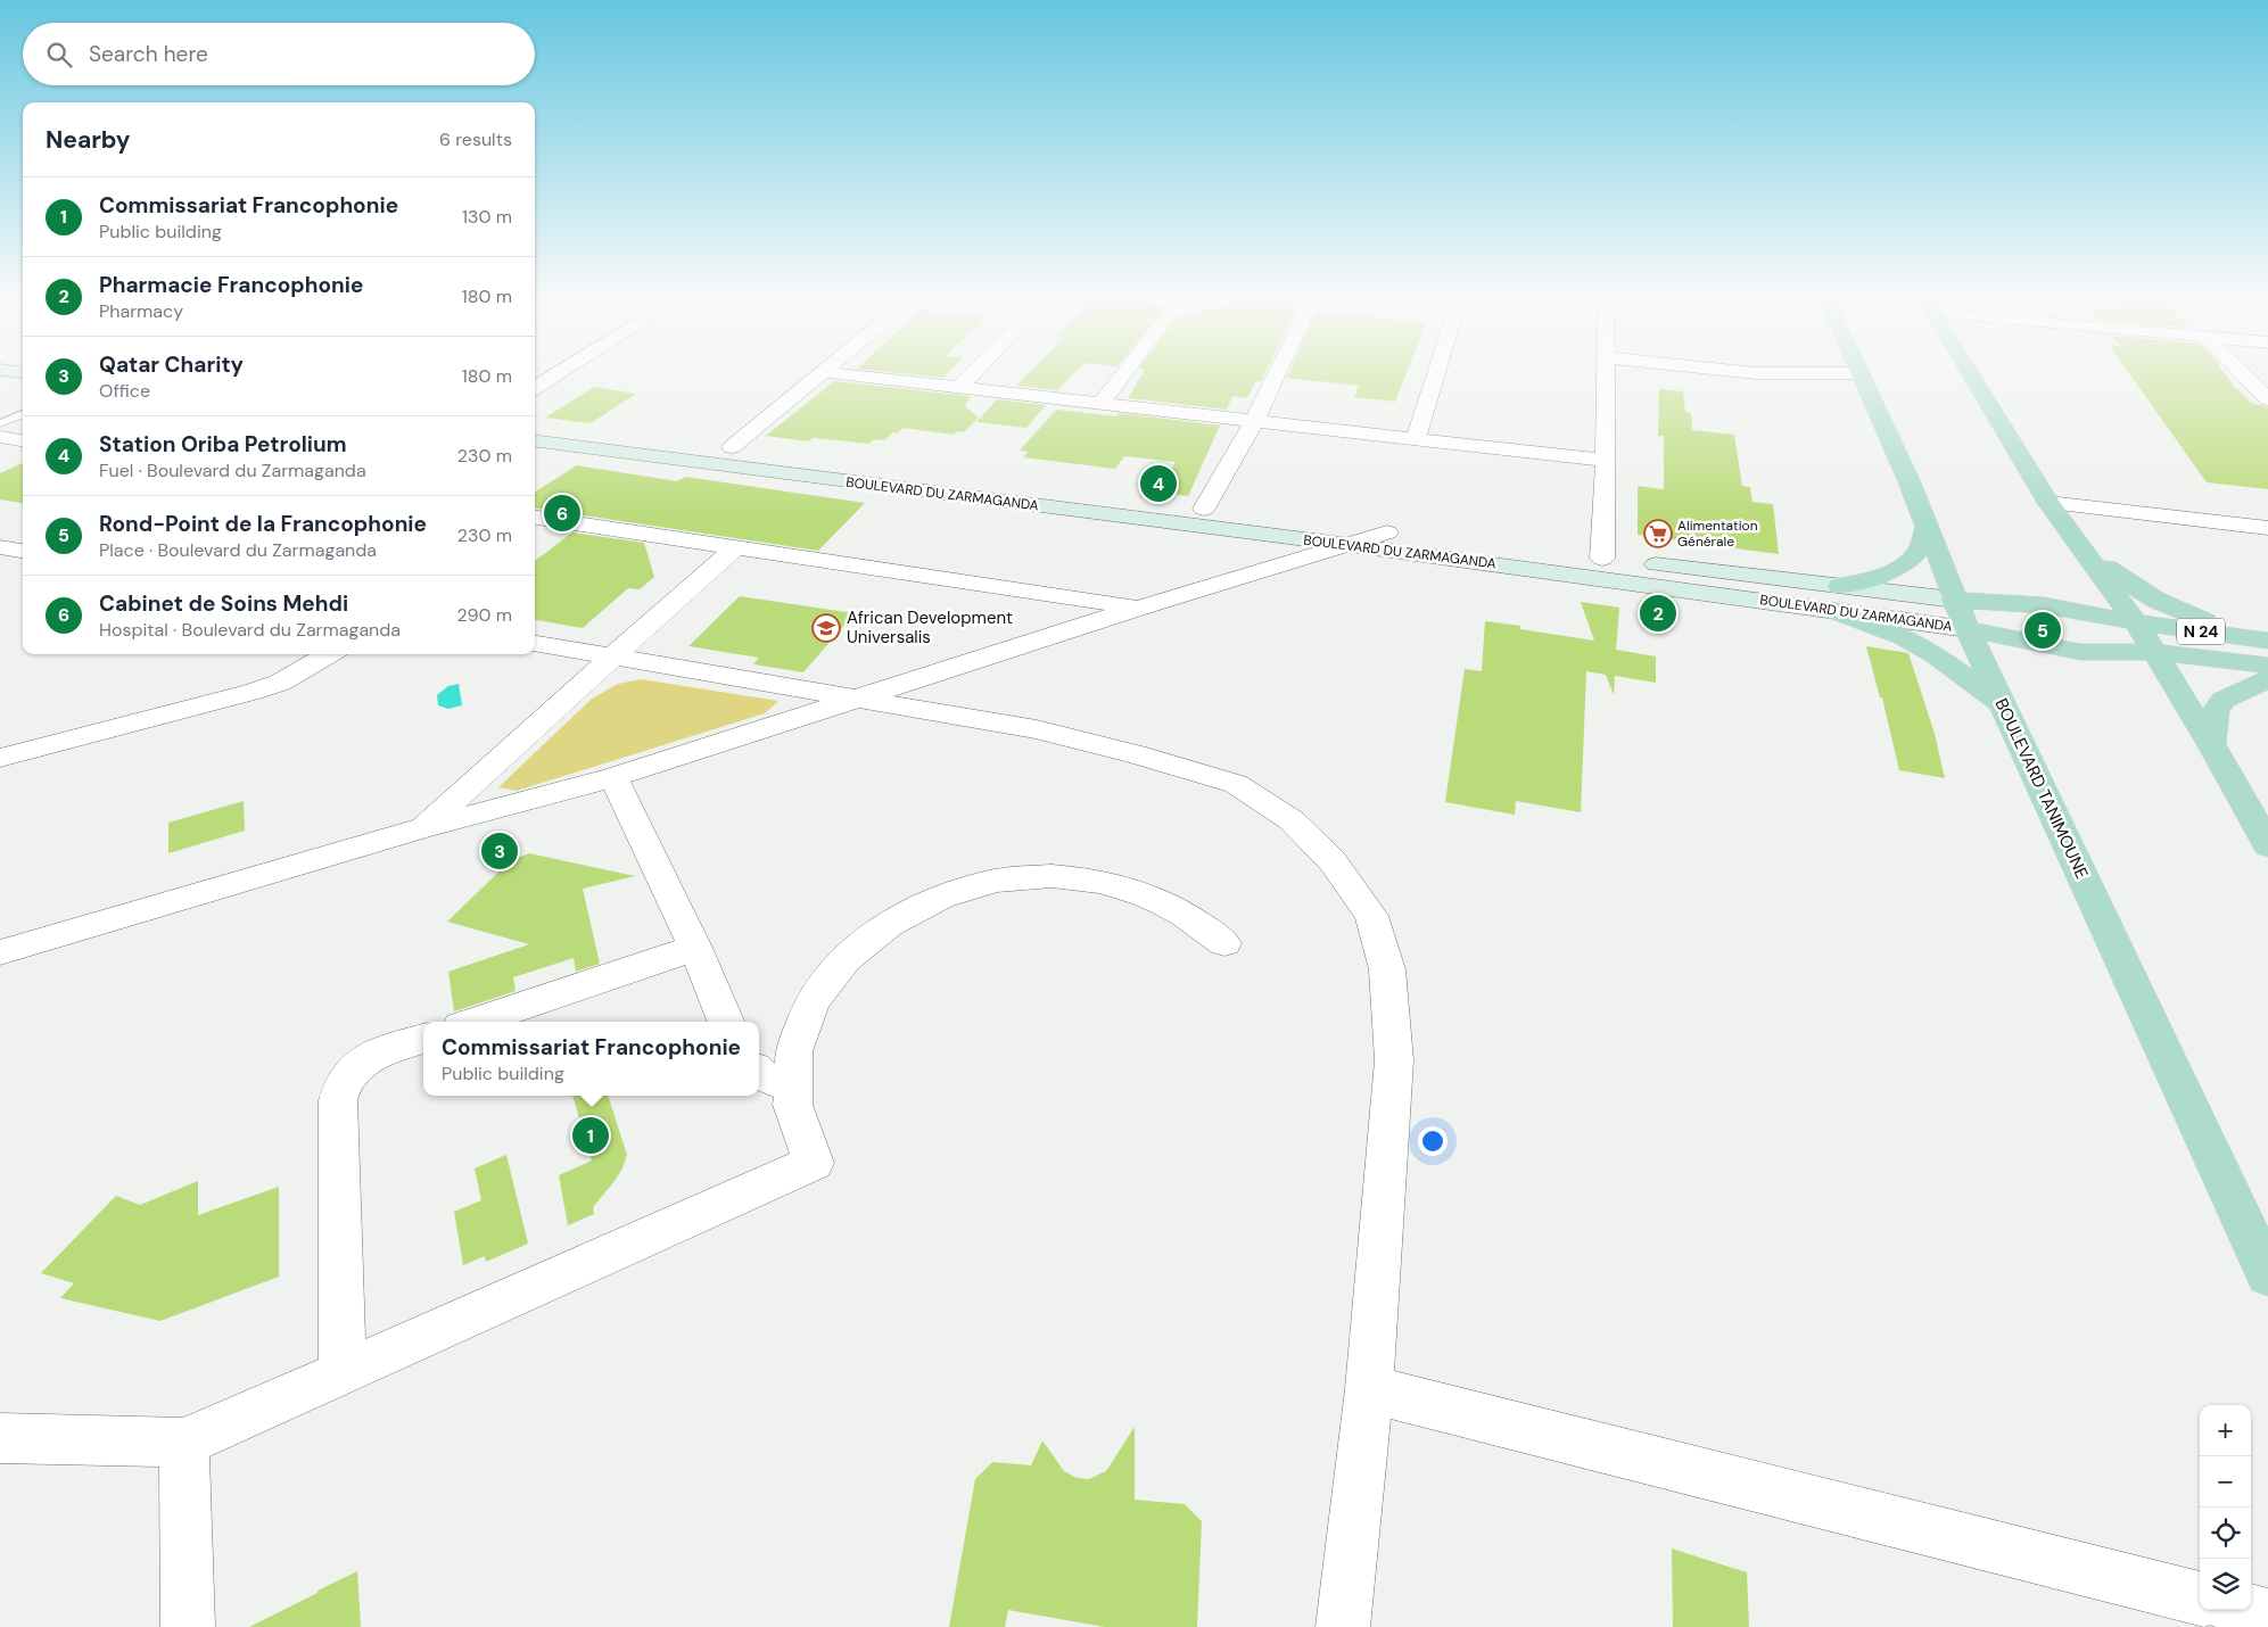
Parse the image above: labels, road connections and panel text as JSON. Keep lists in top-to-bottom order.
{
  "streets": {
    "main road": ["BOULEVARD DU ZARMAGANDA", "N 24", "BOULEVARD TANIMOUNE"]
  },
  "crossings": [
    ["BOULEVARD DU ZARMAGANDA", "BOULEVARD TANIMOUNE"]
  ],
  "places": {
    "supermarket": ["Alimentation Générale"],
    "school or university": ["African Development Universalis"]
  },
  "page": {
    "search": "Search here",
    "heading": ["Nearby", "6 results"],
    "list": [
      {
        "mark": "1",
        "name": "Commissariat Francophonie",
        "note": "Public building",
        "value": "130 m"
      },
      {
        "mark": "2",
        "name": "Pharmacie Francophonie",
        "note": "Pharmacy",
        "value": "180 m"
      },
      {
        "mark": "3",
        "name": "Qatar Charity",
        "note": "Office",
        "value": "180 m"
      },
      {
        "mark": "4",
        "name": "Station Oriba Petrolium",
        "note": "Fuel · Boulevard du Zarmaganda",
        "value": "230 m"
      },
      {
        "mark": "5",
        "name": "Rond-Point de la Francophonie",
        "note": "Place · Boulevard du Zarmaganda",
        "value": "230 m"
      },
      {
        "mark": "6",
        "name": "Cabinet de Soins Mehdi",
        "note": "Hospital · Boulevard du Zarmaganda",
        "value": "290 m"
      }
    ],
    "pins": [
      "4",
      "6",
      "2",
      "5",
      "3",
      "1"
    ],
    "popup": ["Commissariat Francophonie", "Public building"],
    "map_buttons": ["+", "−"]
  }
}
